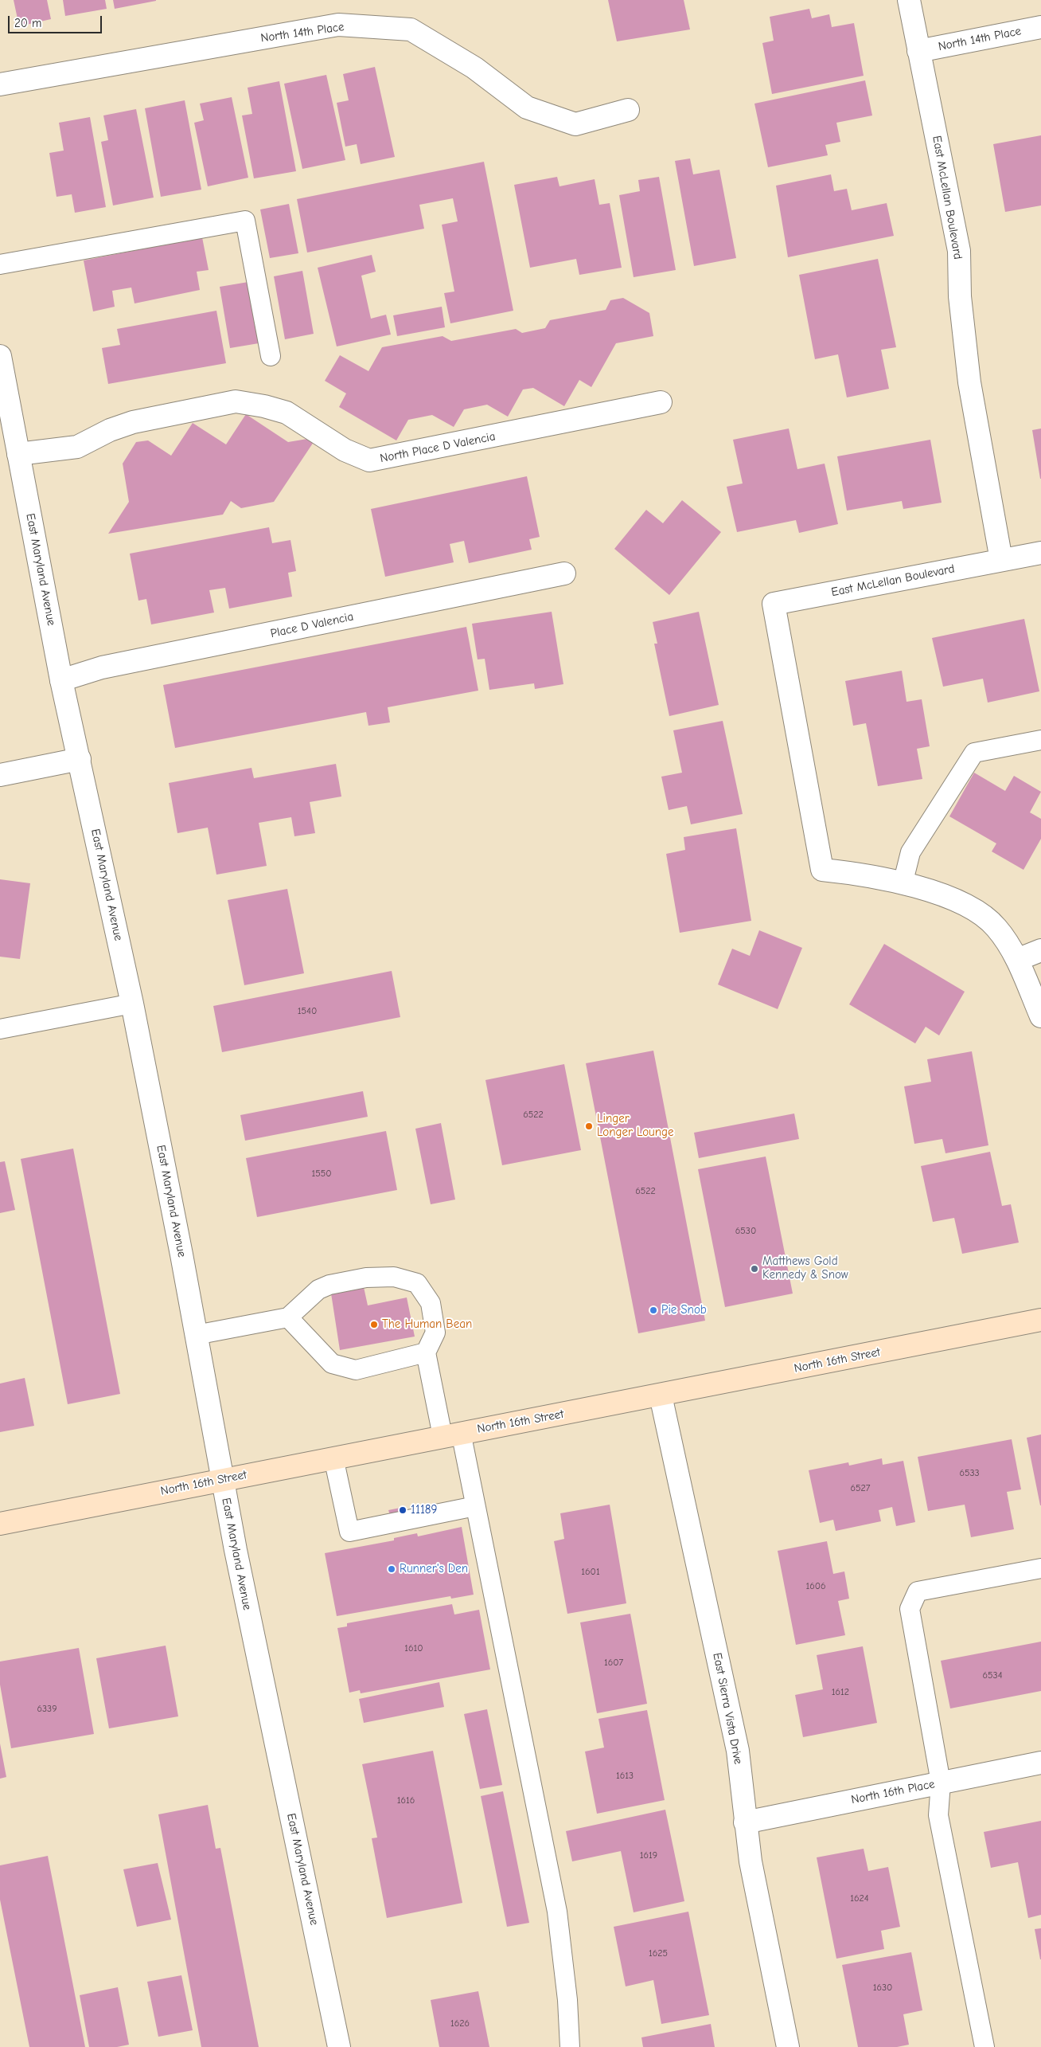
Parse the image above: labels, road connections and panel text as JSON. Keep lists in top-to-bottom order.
{
  "streets": {
    "main road": ["North 16th Street"],
    "street": [
      "North 14th Place",
      "East McLellan Boulevard",
      "North Place D Valencia",
      "East Maryland Avenue",
      "Place D Valencia",
      "East Sierra Vista Drive",
      "North 16th Place"
    ]
  },
  "crossings": [
    ["North 14th Place", "East McLellan Boulevard"],
    ["North Place D Valencia", "East Maryland Avenue"],
    ["East Maryland Avenue", "Place D Valencia"],
    ["East Maryland Avenue", "North 16th Street"],
    ["North 16th Street", "East Sierra Vista Drive"],
    ["East Sierra Vista Drive", "North 16th Place"]
  ],
  "places": [
    "Linger Longer Lounge",
    "Matthews Gold Kennedy & Snow",
    "Pie Snob",
    "The Human Bean",
    "11189",
    "Runner's Den"
  ],
  "house_numbers": [
    "1540",
    "6522",
    "1550",
    "6522",
    "6530",
    "6533",
    "6527",
    "1601",
    "1606",
    "1610",
    "1607",
    "6534",
    "1612",
    "6339",
    "1613",
    "1616",
    "1619",
    "1624",
    "1625",
    "1630",
    "1626"
  ],
  "scale_bar": "20 m"
}
